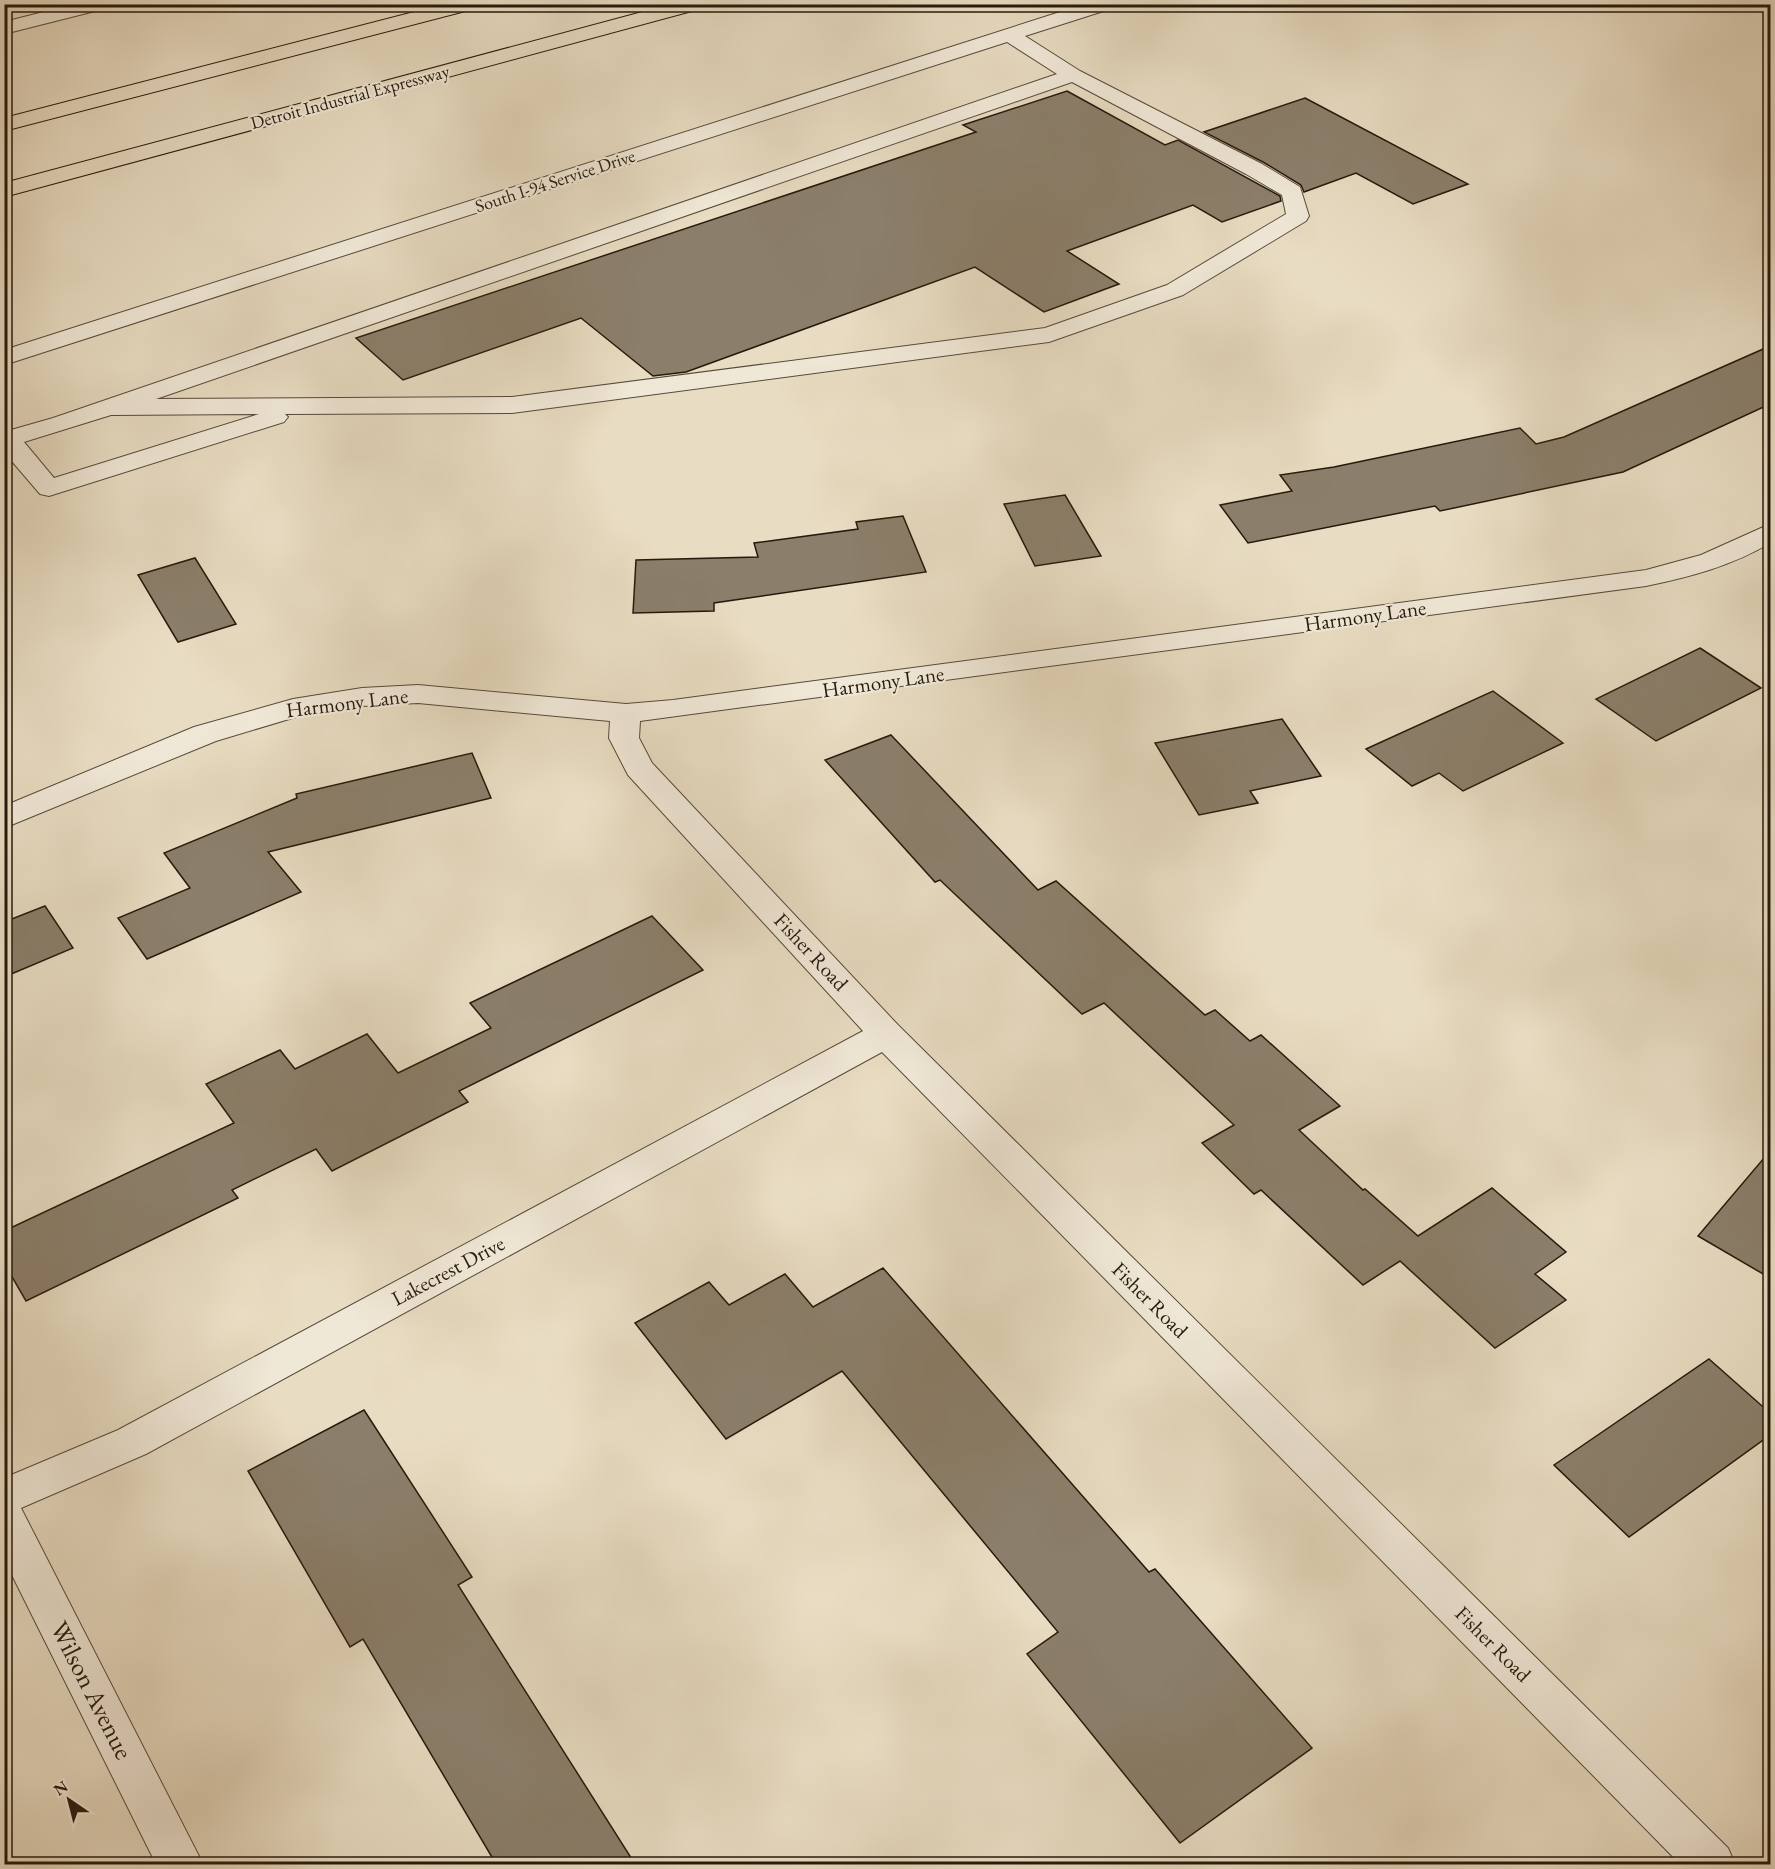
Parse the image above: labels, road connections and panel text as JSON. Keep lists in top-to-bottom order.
{
  "streets": {
    "highway": ["Detroit Industrial Expressway"],
    "street": [
      "South I-94 Service Drive",
      "Harmony Lane",
      "Fisher Road",
      "Lakecrest Drive",
      "Wilson Avenue"
    ]
  },
  "crossings": [
    ["Harmony Lane", "Fisher Road"],
    ["Fisher Road", "Lakecrest Drive"]
  ],
  "north": "top left"
}
